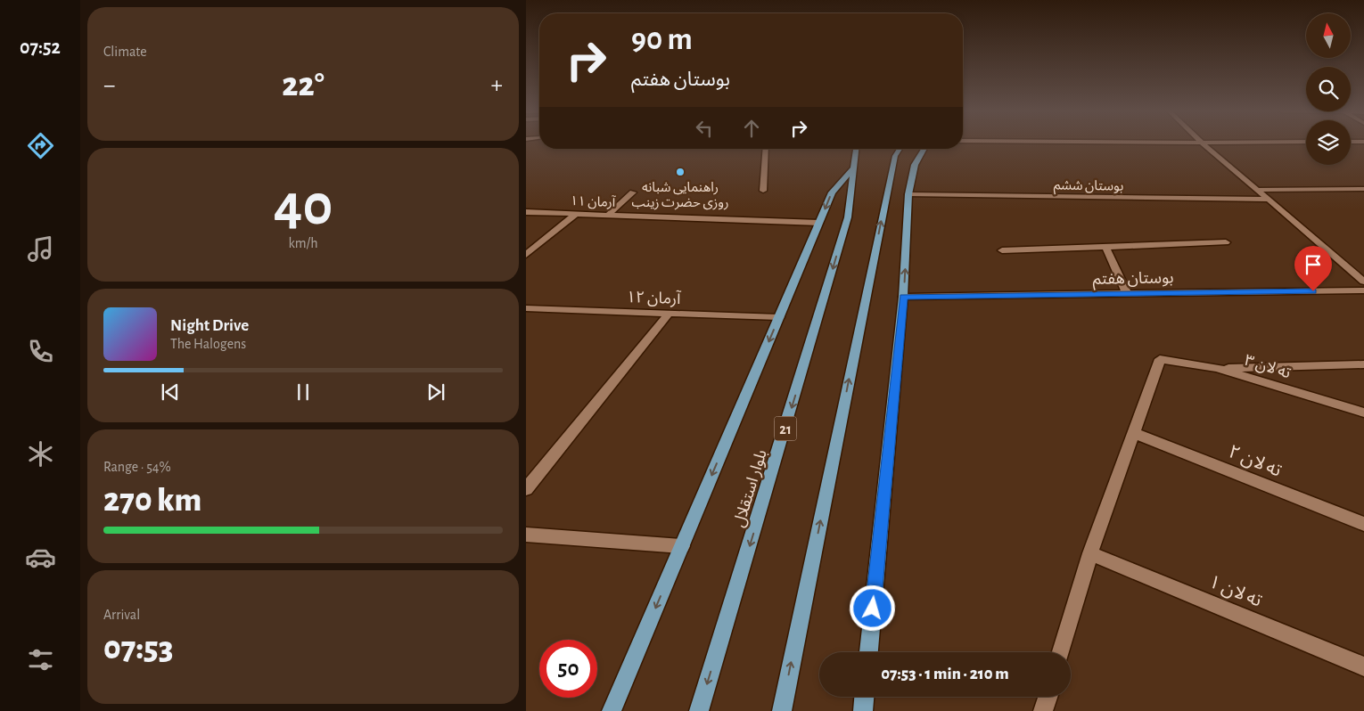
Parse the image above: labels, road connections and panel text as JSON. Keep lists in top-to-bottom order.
{
  "streets": {
    "main road": ["21", "بلوار استقلال"],
    "street": [
      "بوستان ششم",
      "آرمان ۱۱",
      "بوستان هفتم",
      "آرمان ۱۲",
      "ته لان ۳",
      "ته لان ۲",
      "ته لان ۱"
    ]
  },
  "crossings": [
    ["ته لان ۳", "ته لان ۲"]
  ],
  "places": ["راهنمایی شبانه روزی حضرت زینب"],
  "north": "top",
  "page": {
    "tabs": "07:52",
    "tile": [
      "Climate",
      ["40", "km/h"],
      ["Range · 54%", "270 km"],
      ["Arrival", "07:53"]
    ],
    "turn": ["90 m", "بوستان هفتم"],
    "heat": ["−", "22°", "+"],
    "song": ["Night Drive", "The Halogens"],
    "limit": "50",
    "trip": "07:53 · 1 min · 210 m"
  }
}
